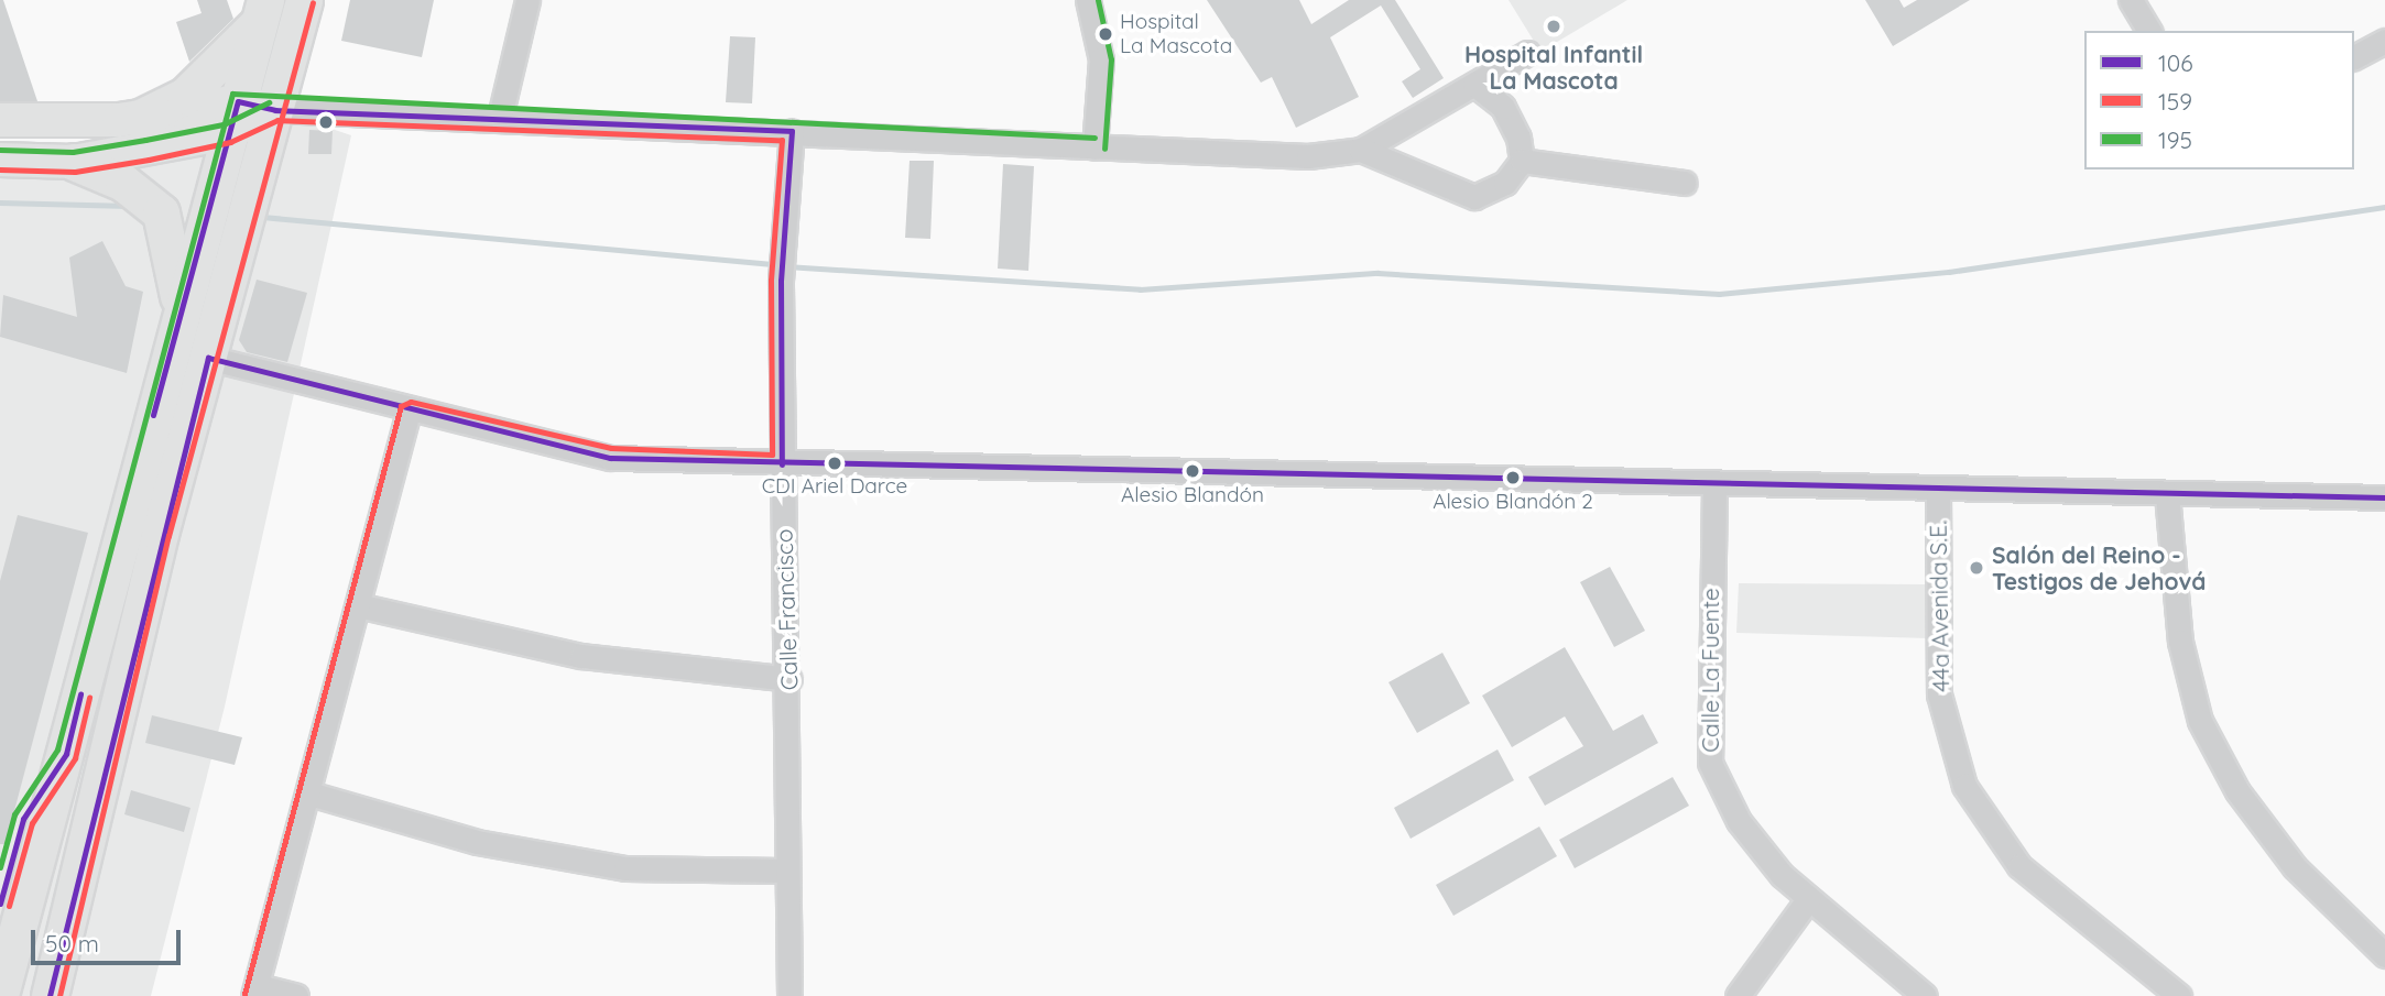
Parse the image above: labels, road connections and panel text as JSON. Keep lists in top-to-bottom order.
{
  "streets": {
    "street": ["44a Avenida S.E.", "Calle Francisco", "Calle La Fuente"]
  },
  "places": [
    "Hospital Infantil La Mascota",
    "Hospital La Mascota",
    "CDI Ariel Darce",
    "Alesio Blandón",
    "Alesio Blandón 2",
    "Salón del Reino - Testigos de Jehová"
  ],
  "lines": ["transit line 195", "transit line 159", "transit line 106"],
  "legend": ["106", "159", "195"],
  "scale_bar": "50 m"
}
